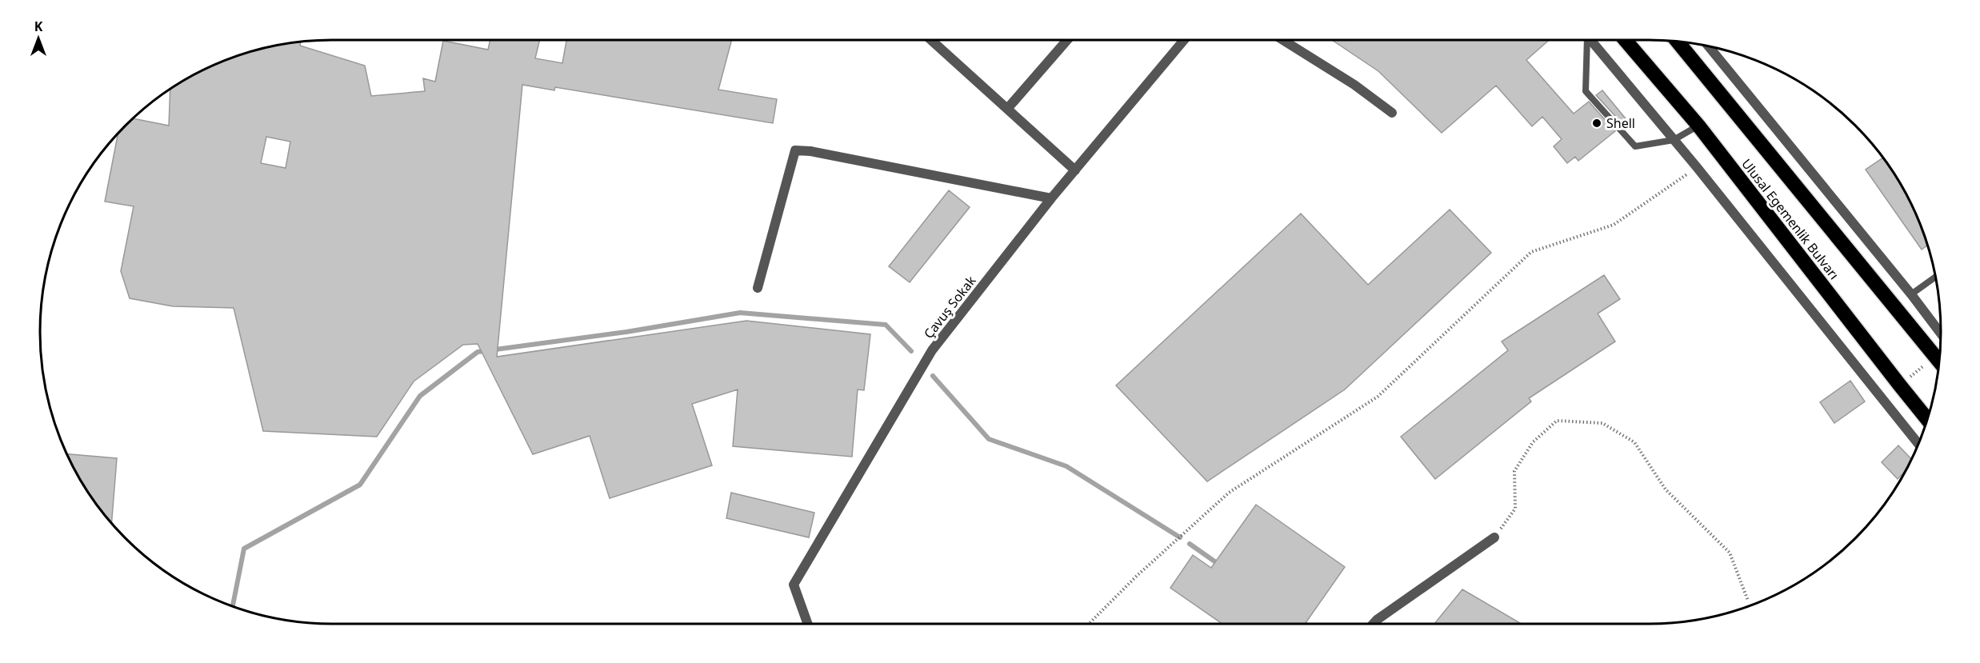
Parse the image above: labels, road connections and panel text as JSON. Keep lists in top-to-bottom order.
{
  "streets": {
    "highway": ["Ulusal Egemenlik Bulvarı"],
    "street": ["Çavuş Sokak"]
  },
  "places": ["Shell"],
  "north": "top"
}
